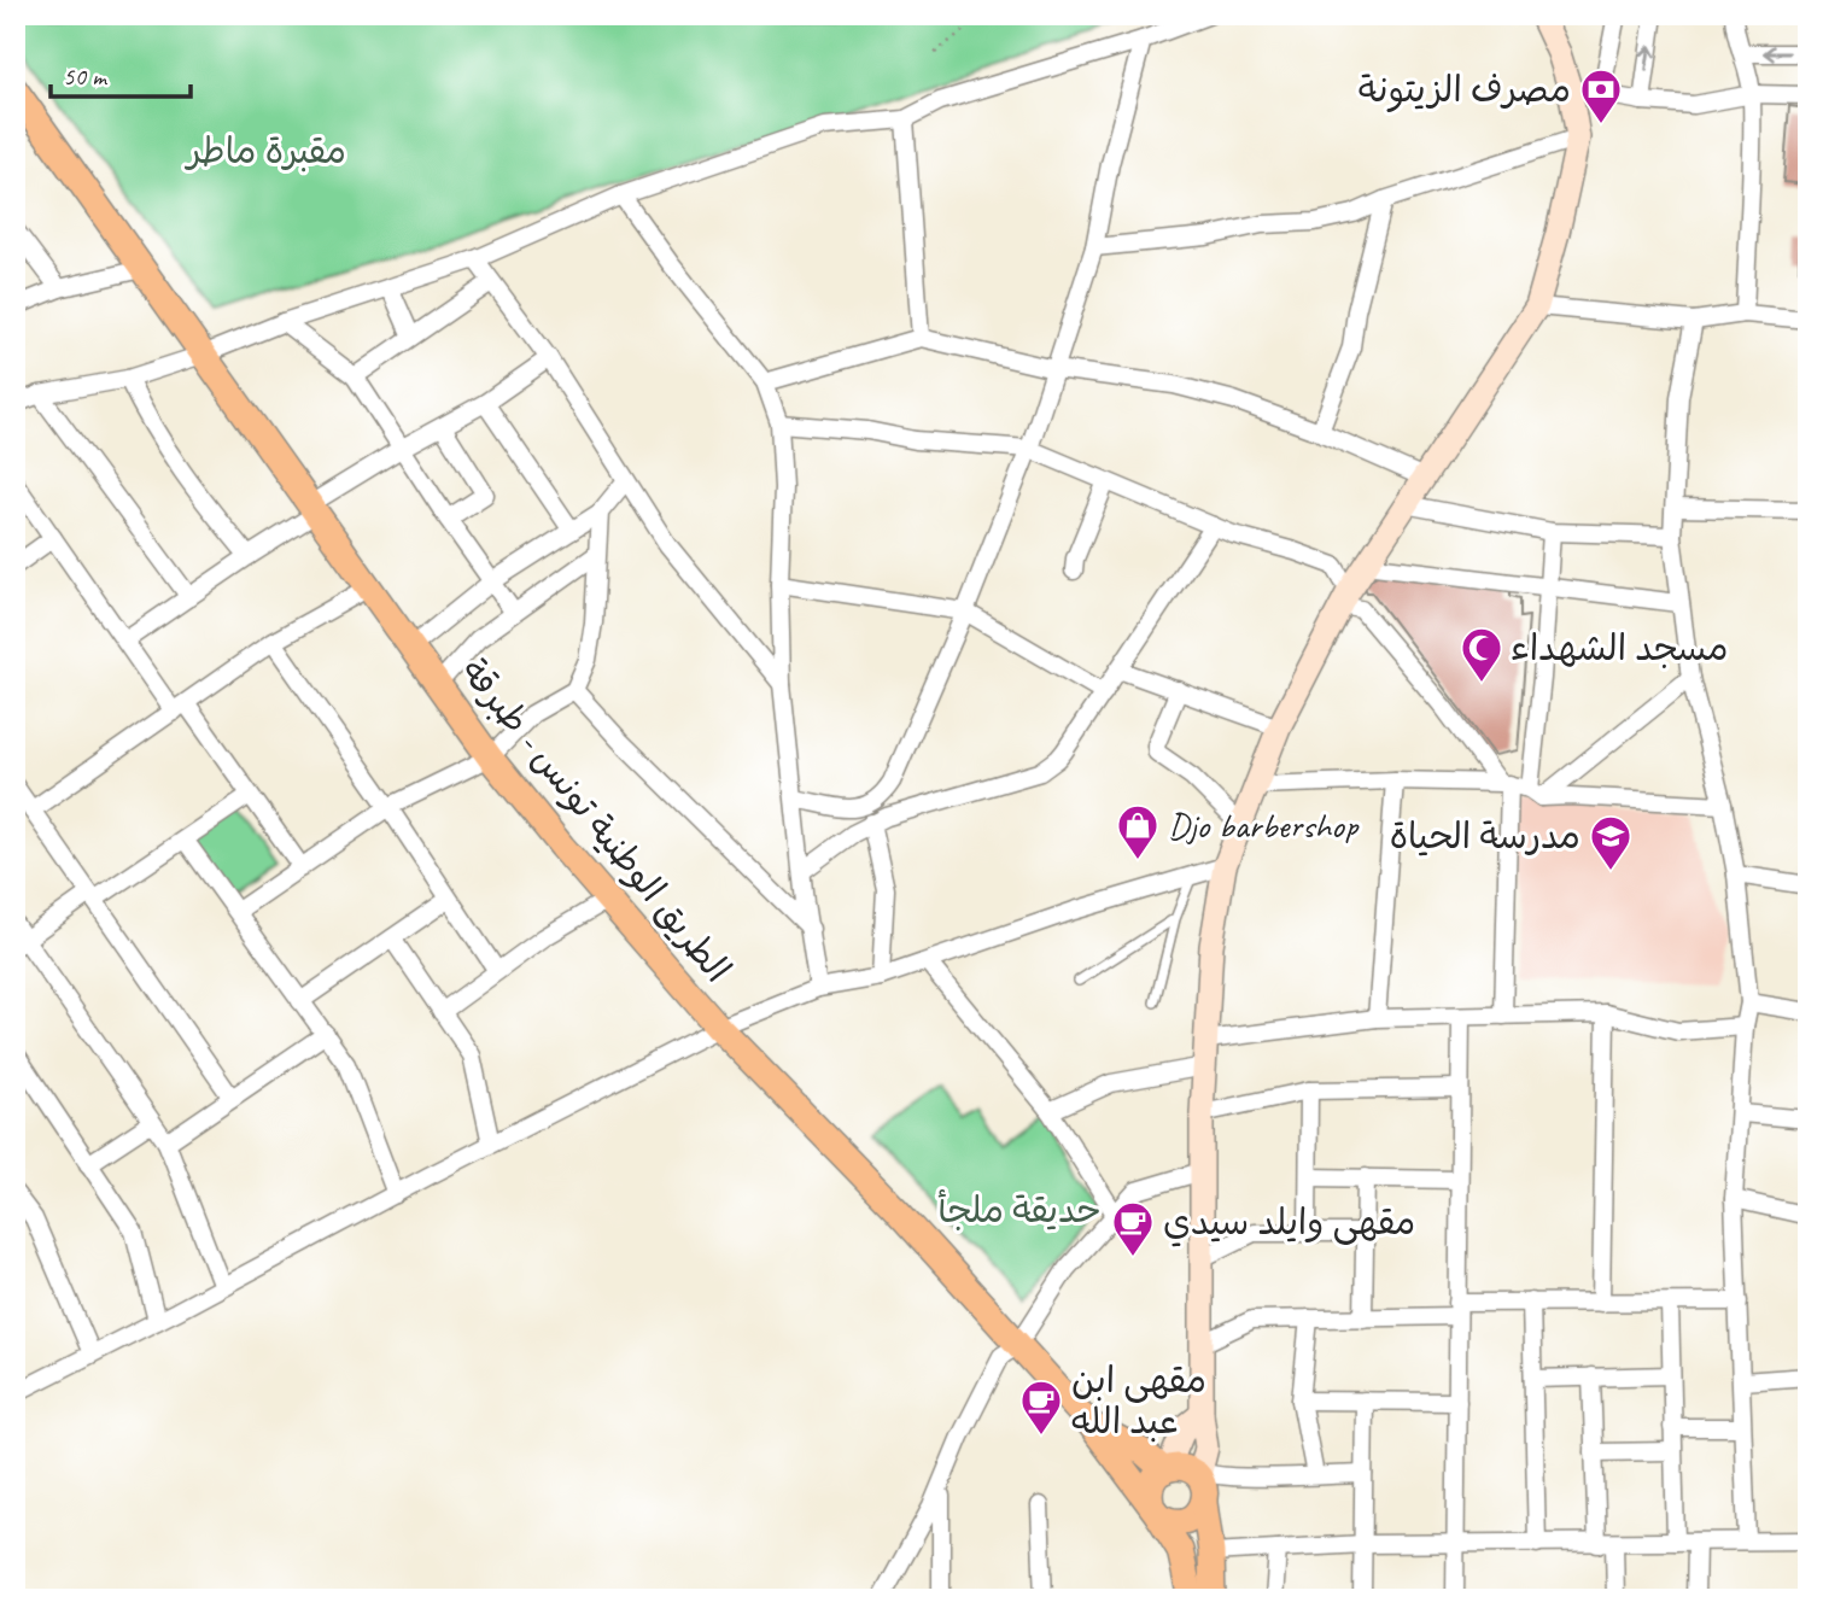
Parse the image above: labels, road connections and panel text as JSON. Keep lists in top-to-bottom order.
{
  "streets": {
    "main road": ["الطريق الوطنية تونس - طبرقة"]
  },
  "parks": ["مقبرة ماطر", "حديقة ملجأ"],
  "places": {
    "bank": ["مصرف الزيتونة"],
    "mosque": ["مسجد الشهداء"],
    "shop": ["Djo barbershop"],
    "school or university": ["مدرسة الحياة"],
    "cafe": ["مقهى وايلد سيدي", "مقهى ابن عبد الله"]
  },
  "scale_bar": "50 m"
}
